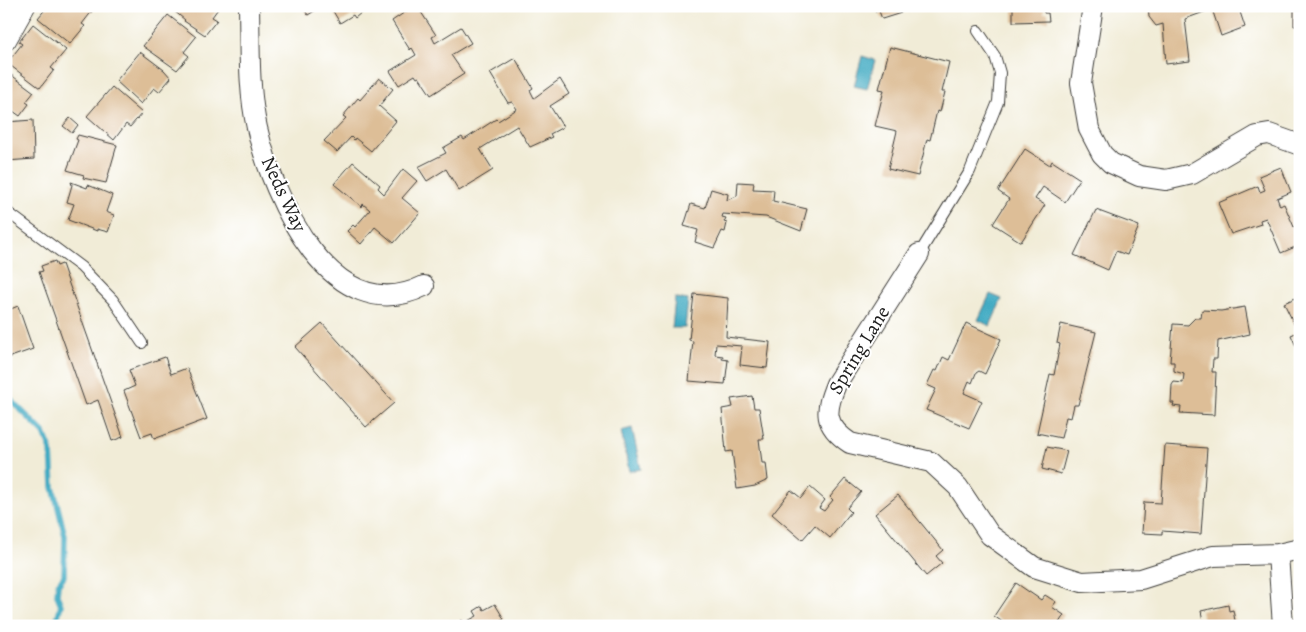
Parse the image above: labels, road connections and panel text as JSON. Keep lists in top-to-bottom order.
{
  "streets": {
    "street": ["Neds Way", "Spring Lane"]
  }
}
